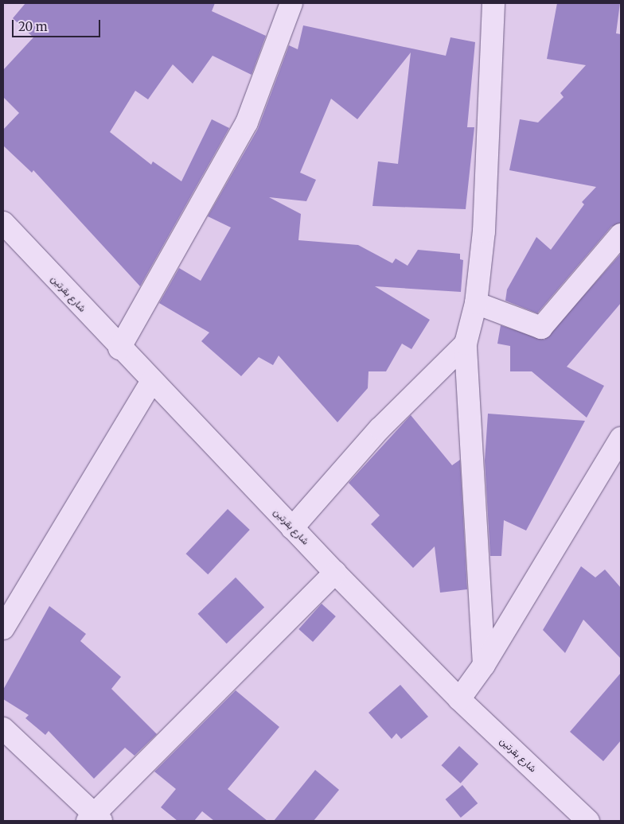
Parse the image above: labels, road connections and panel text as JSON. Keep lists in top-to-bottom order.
{
  "streets": {
    "street": ["شارع بقرتين"]
  },
  "scale_bar": "20 m"
}
